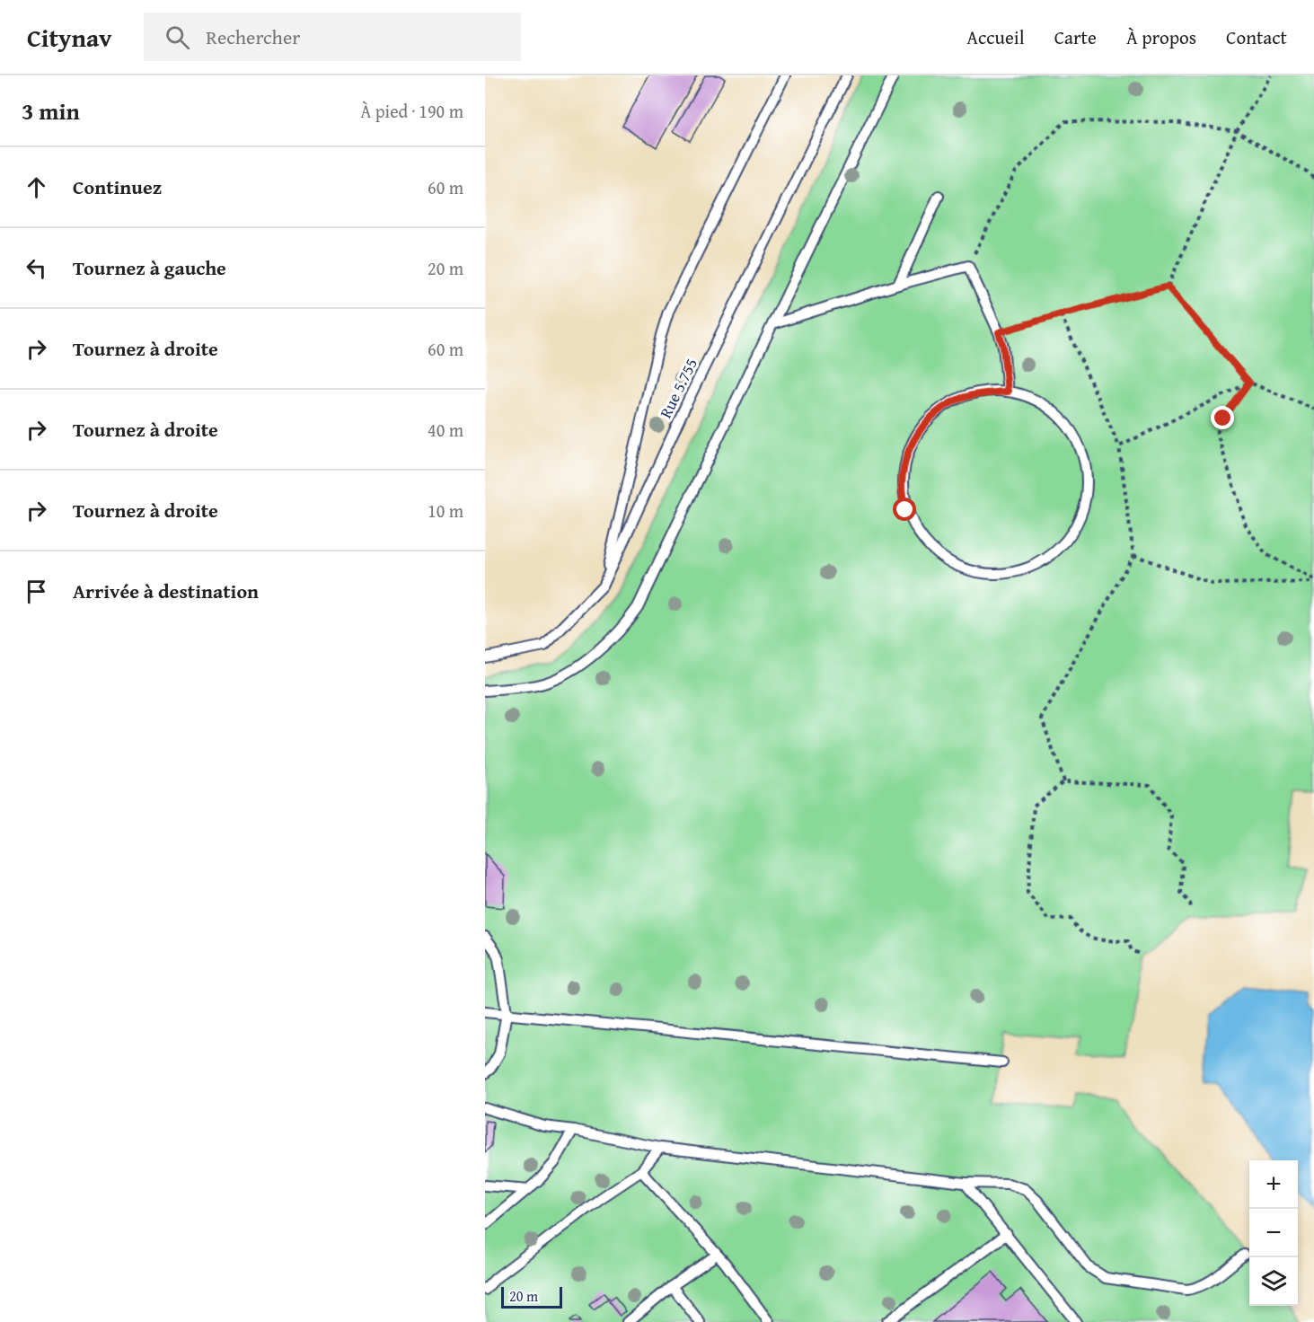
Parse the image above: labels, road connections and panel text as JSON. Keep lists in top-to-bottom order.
{
  "streets": {
    "lane": ["Rue 5.755"]
  },
  "scale_bar": "20 m",
  "page": {
    "header": "Citynav",
    "search": "Rechercher",
    "nav": [
      "Accueil",
      "Carte",
      "À propos",
      "Contact"
    ],
    "heading": ["3 min", "À pied · 190 m"],
    "list": [
      ["Continuez", "60 m"],
      ["Tournez à gauche", "20 m"],
      ["Tournez à droite", "60 m"],
      ["Tournez à droite", "40 m"],
      ["Tournez à droite", "10 m"],
      "Arrivée à destination"
    ],
    "map_buttons": ["+", "−"],
    "scale": "20 m"
  }
}
